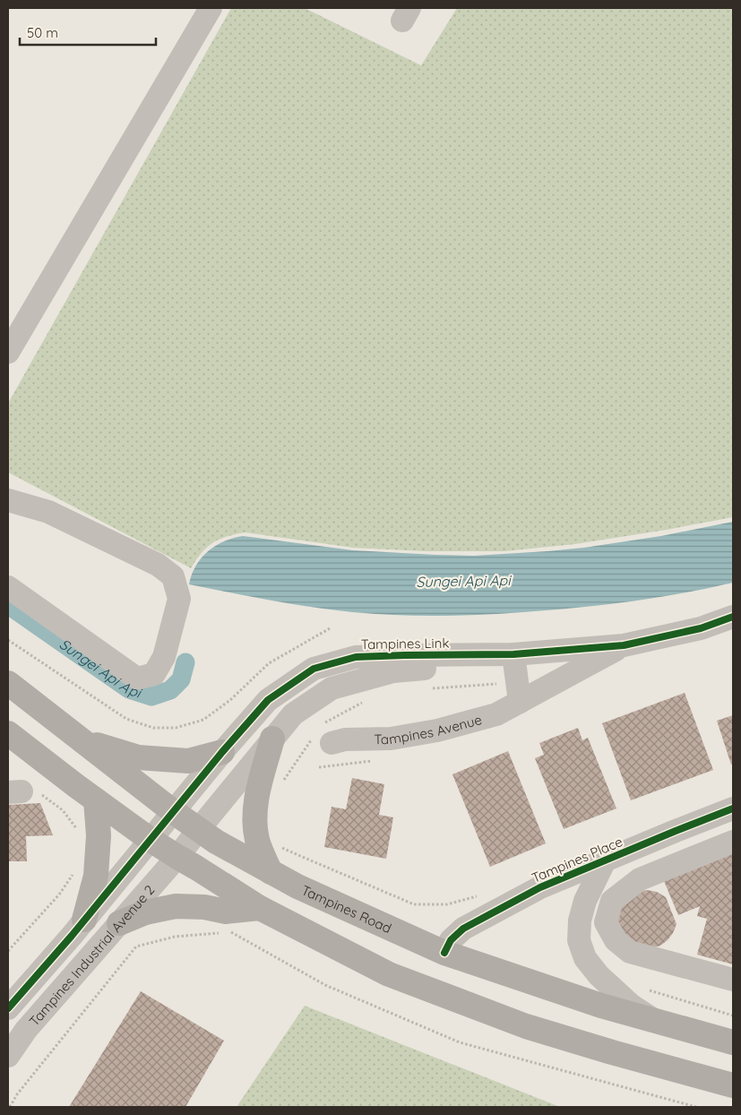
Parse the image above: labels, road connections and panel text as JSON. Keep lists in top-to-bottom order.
{
  "streets": {
    "main road": ["Tampines Road"],
    "street": [
      "Tampines Link",
      "Tampines Avenue",
      "Tampines Place",
      "Tampines Industrial Avenue 2"
    ]
  },
  "crossings": [
    ["Tampines Link", "Tampines Avenue"],
    ["Tampines Link", "Tampines Road"],
    ["Tampines Link", "Tampines Industrial Avenue 2"],
    ["Tampines Place", "Tampines Road"]
  ],
  "water": ["Sungei Api Api"],
  "scale_bar": "50 m"
}
